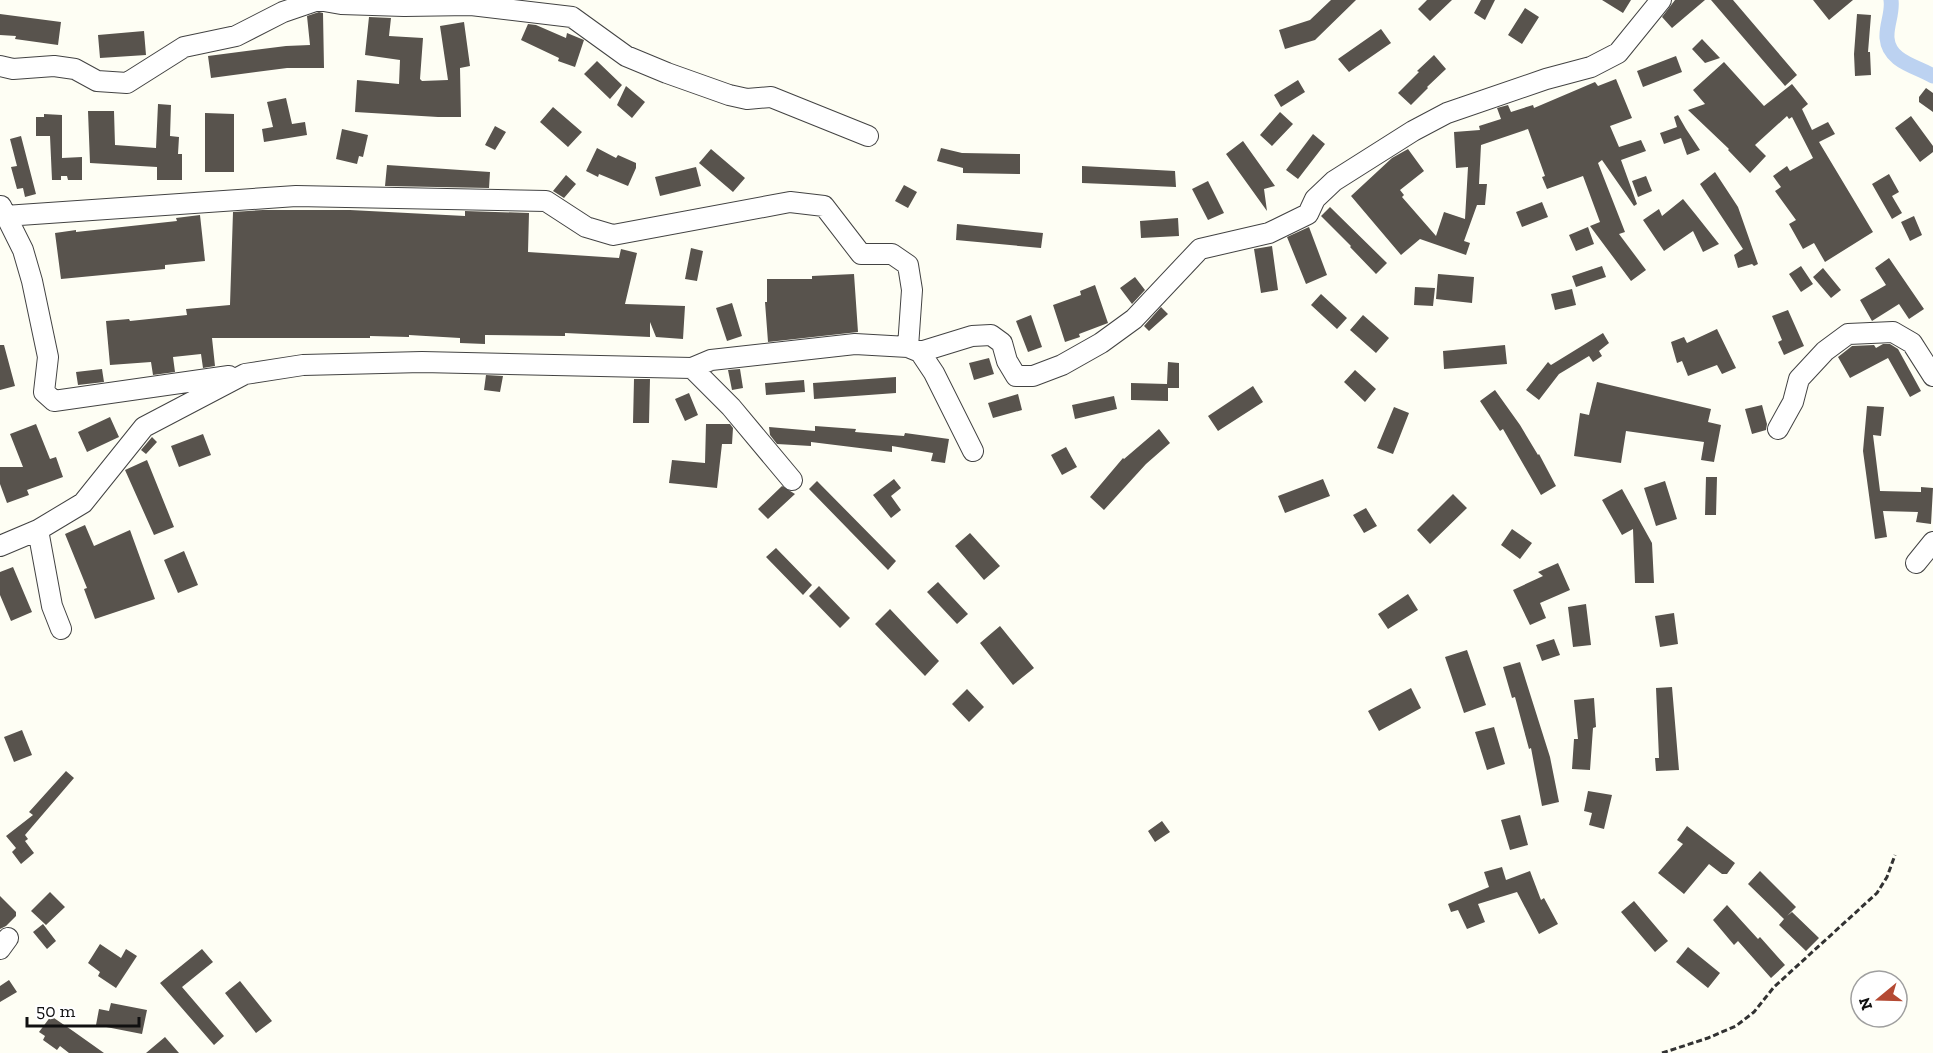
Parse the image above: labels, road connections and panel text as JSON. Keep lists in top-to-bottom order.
{
  "scale_bar": "50 m",
  "north": "left"
}
